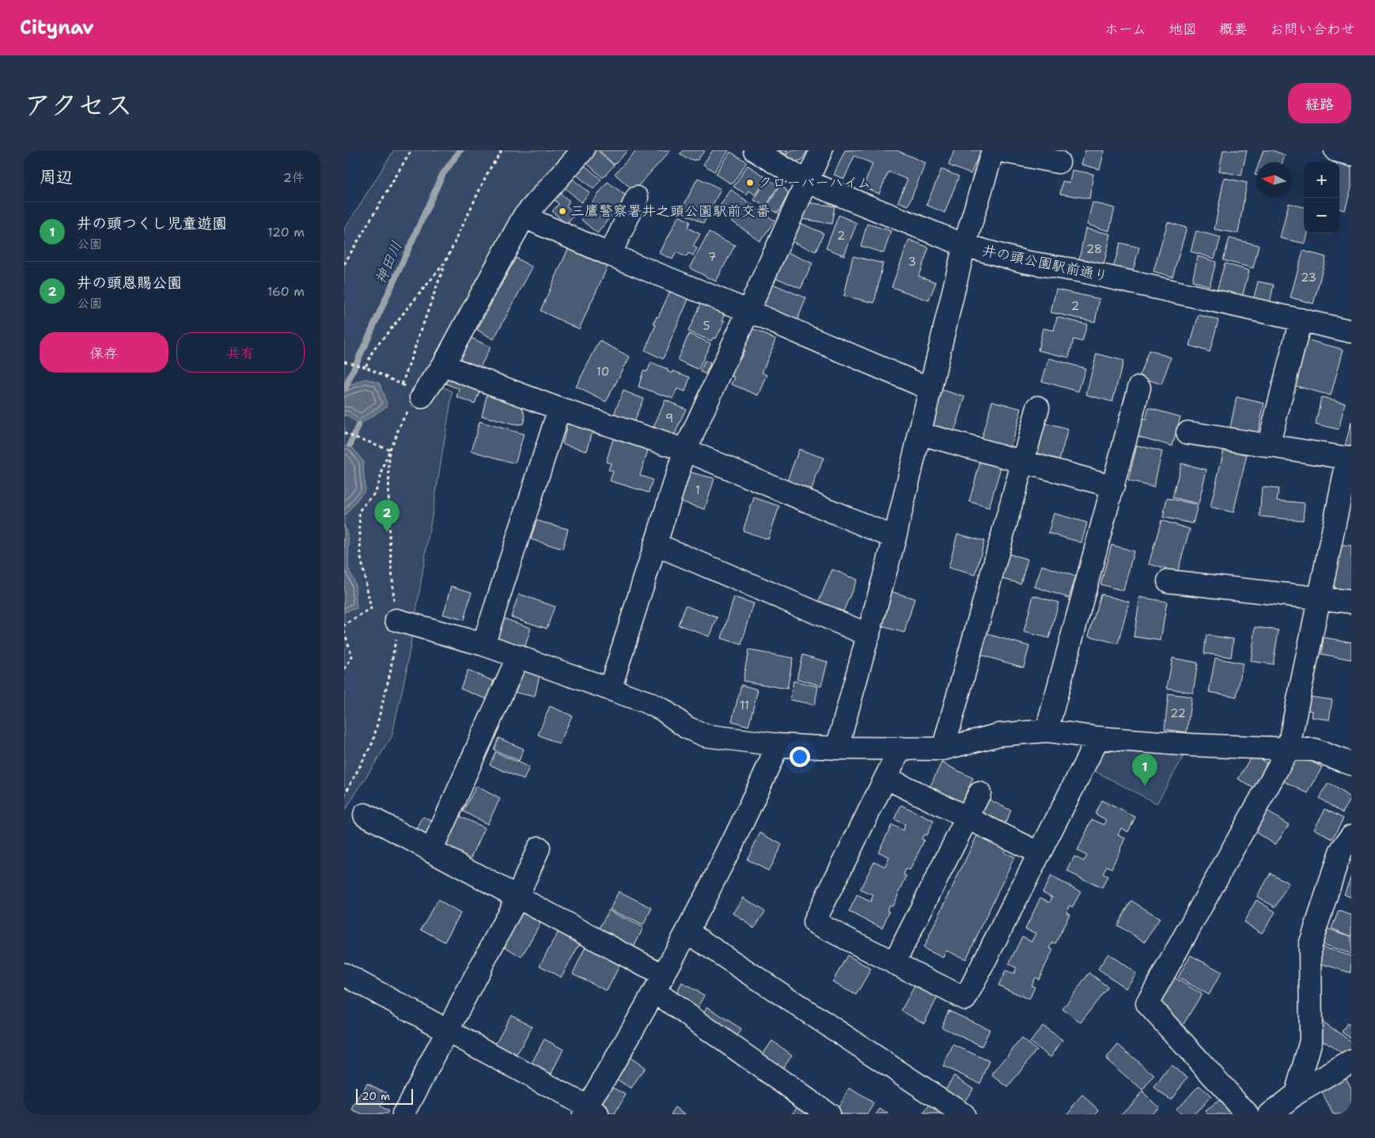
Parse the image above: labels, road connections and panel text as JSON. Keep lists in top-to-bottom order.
{
  "streets": {
    "street": ["井の頭公園駅前通り"]
  },
  "water": ["神田川"],
  "places": ["クローバーハイム", "三鷹警察署井之頭公園駅前交番"],
  "house_numbers": [
    "2",
    "28",
    "7",
    "3",
    "23",
    "2",
    "5",
    "10",
    "9",
    "1",
    "11",
    "22"
  ],
  "scale_bar": "20 m",
  "north": "left",
  "page": {
    "header": "Citynav",
    "nav": [
      "ホーム",
      "地図",
      "概要",
      "お問い合わせ"
    ],
    "title": "アクセス",
    "buttons": [
      "経路",
      ["保存", "共有"]
    ],
    "heading": ["周辺", "2件"],
    "map_buttons": ["+", "−"],
    "list": [
      {
        "mark": "1",
        "name": "井の頭つくし児童遊園",
        "note": "公園",
        "value": "120 m"
      },
      {
        "mark": "2",
        "name": "井の頭恩賜公園",
        "note": "公園",
        "value": "160 m"
      }
    ],
    "pins": ["2", "1"],
    "scale": "20 m"
  }
}
